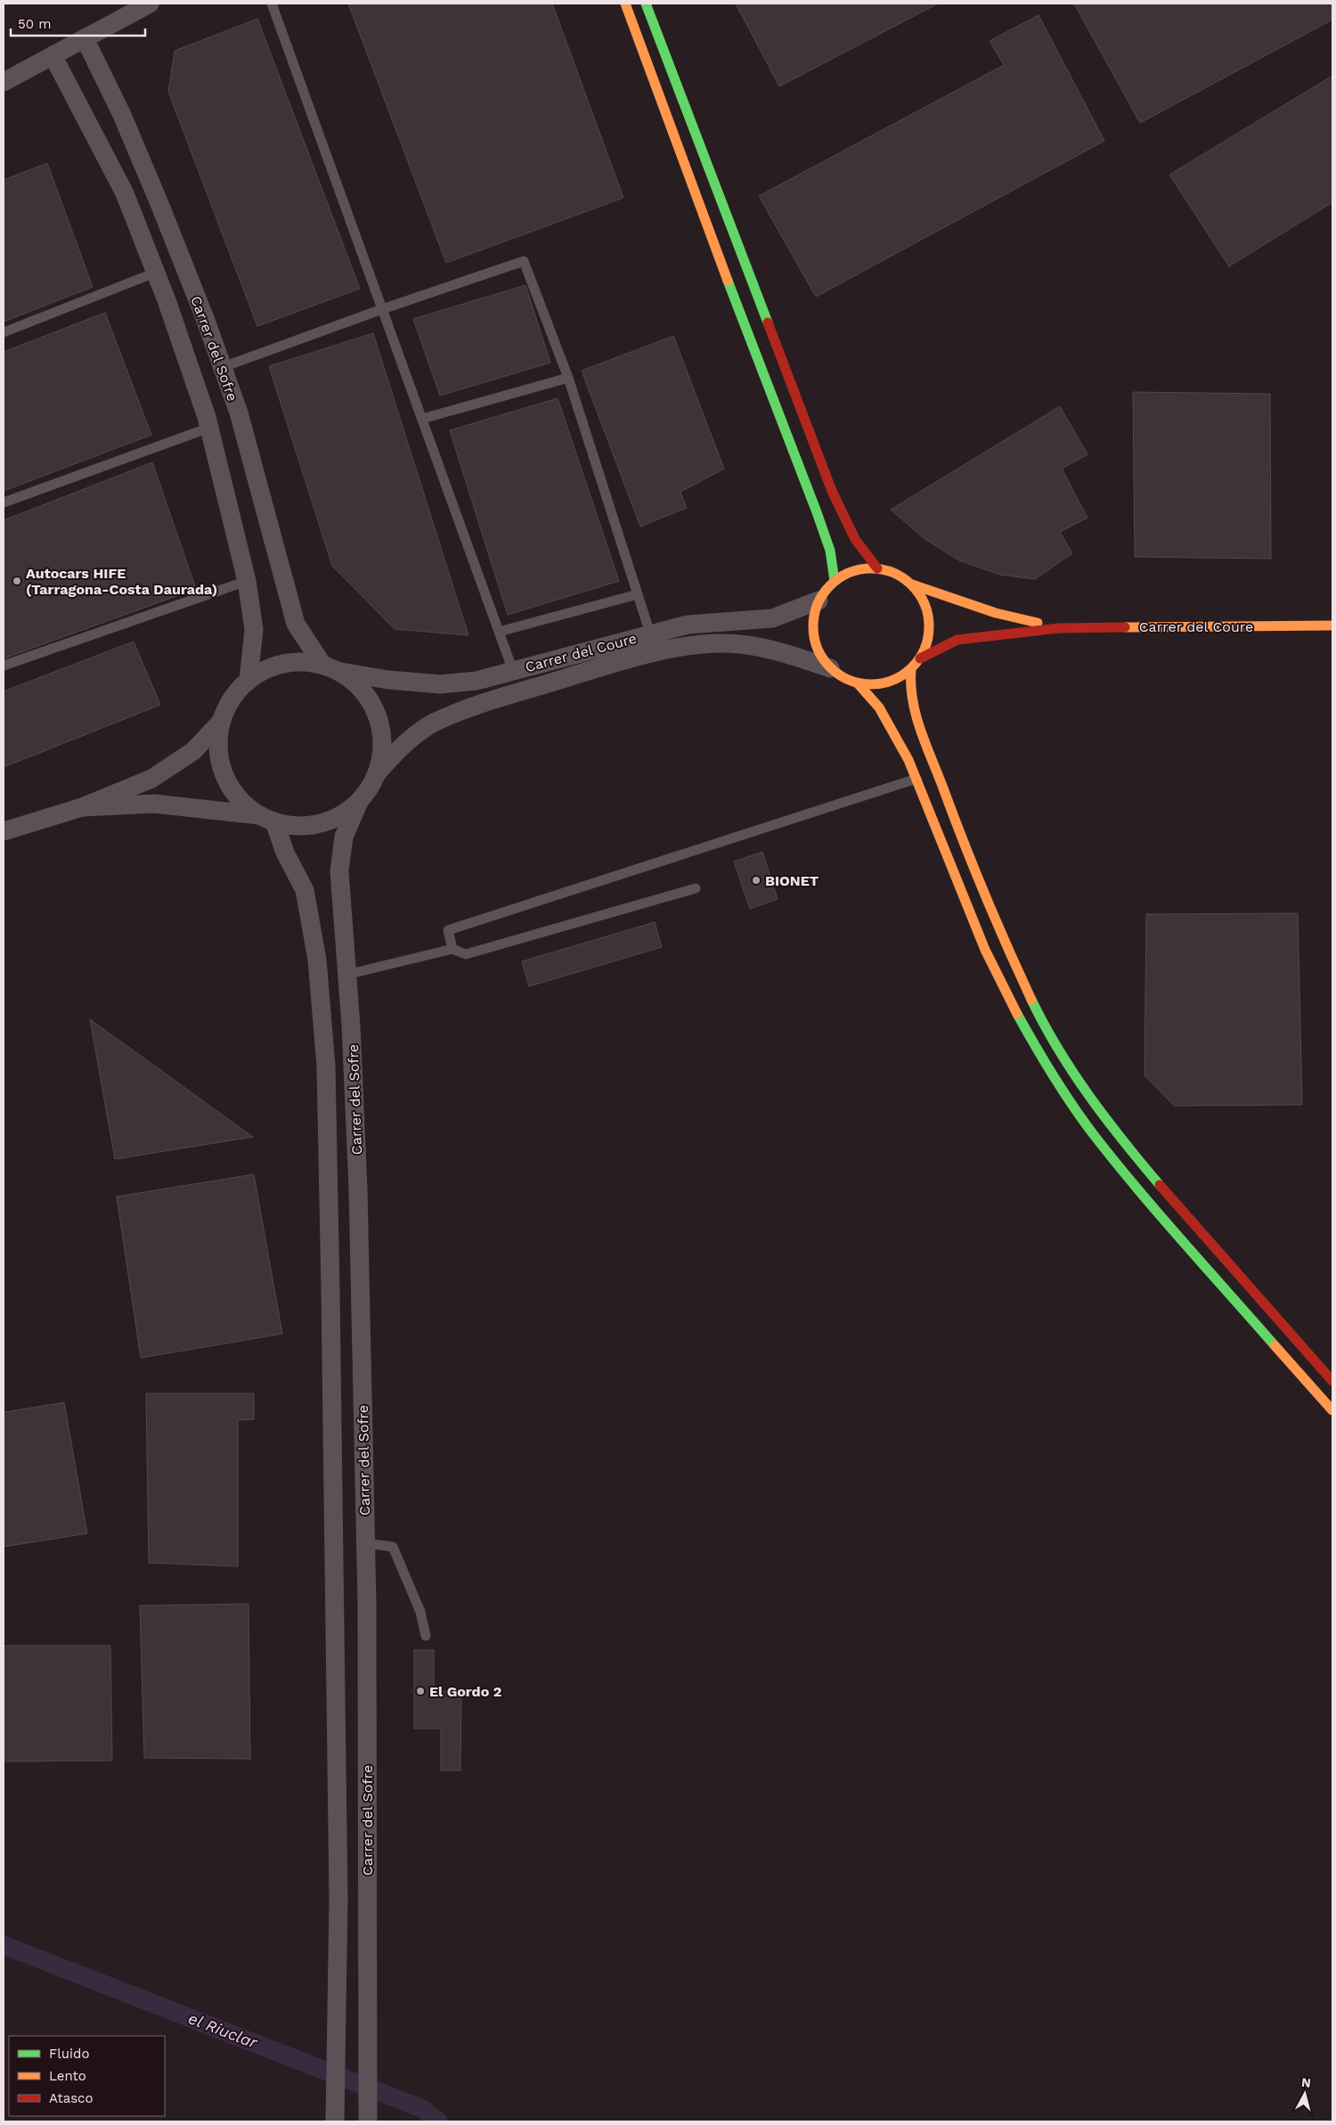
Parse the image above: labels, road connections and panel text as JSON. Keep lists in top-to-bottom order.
{
  "streets": {
    "main road": ["Carrer del Coure"],
    "street": ["Carrer del Sofre"]
  },
  "water": ["el Riuclar"],
  "places": ["Autocars HIFE (Tarragona-Costa Daurada)", "BIONET", "El Gordo 2"],
  "legend": ["Fluido", "Lento", "Atasco"],
  "scale_bar": "50 m",
  "north": "top"
}
